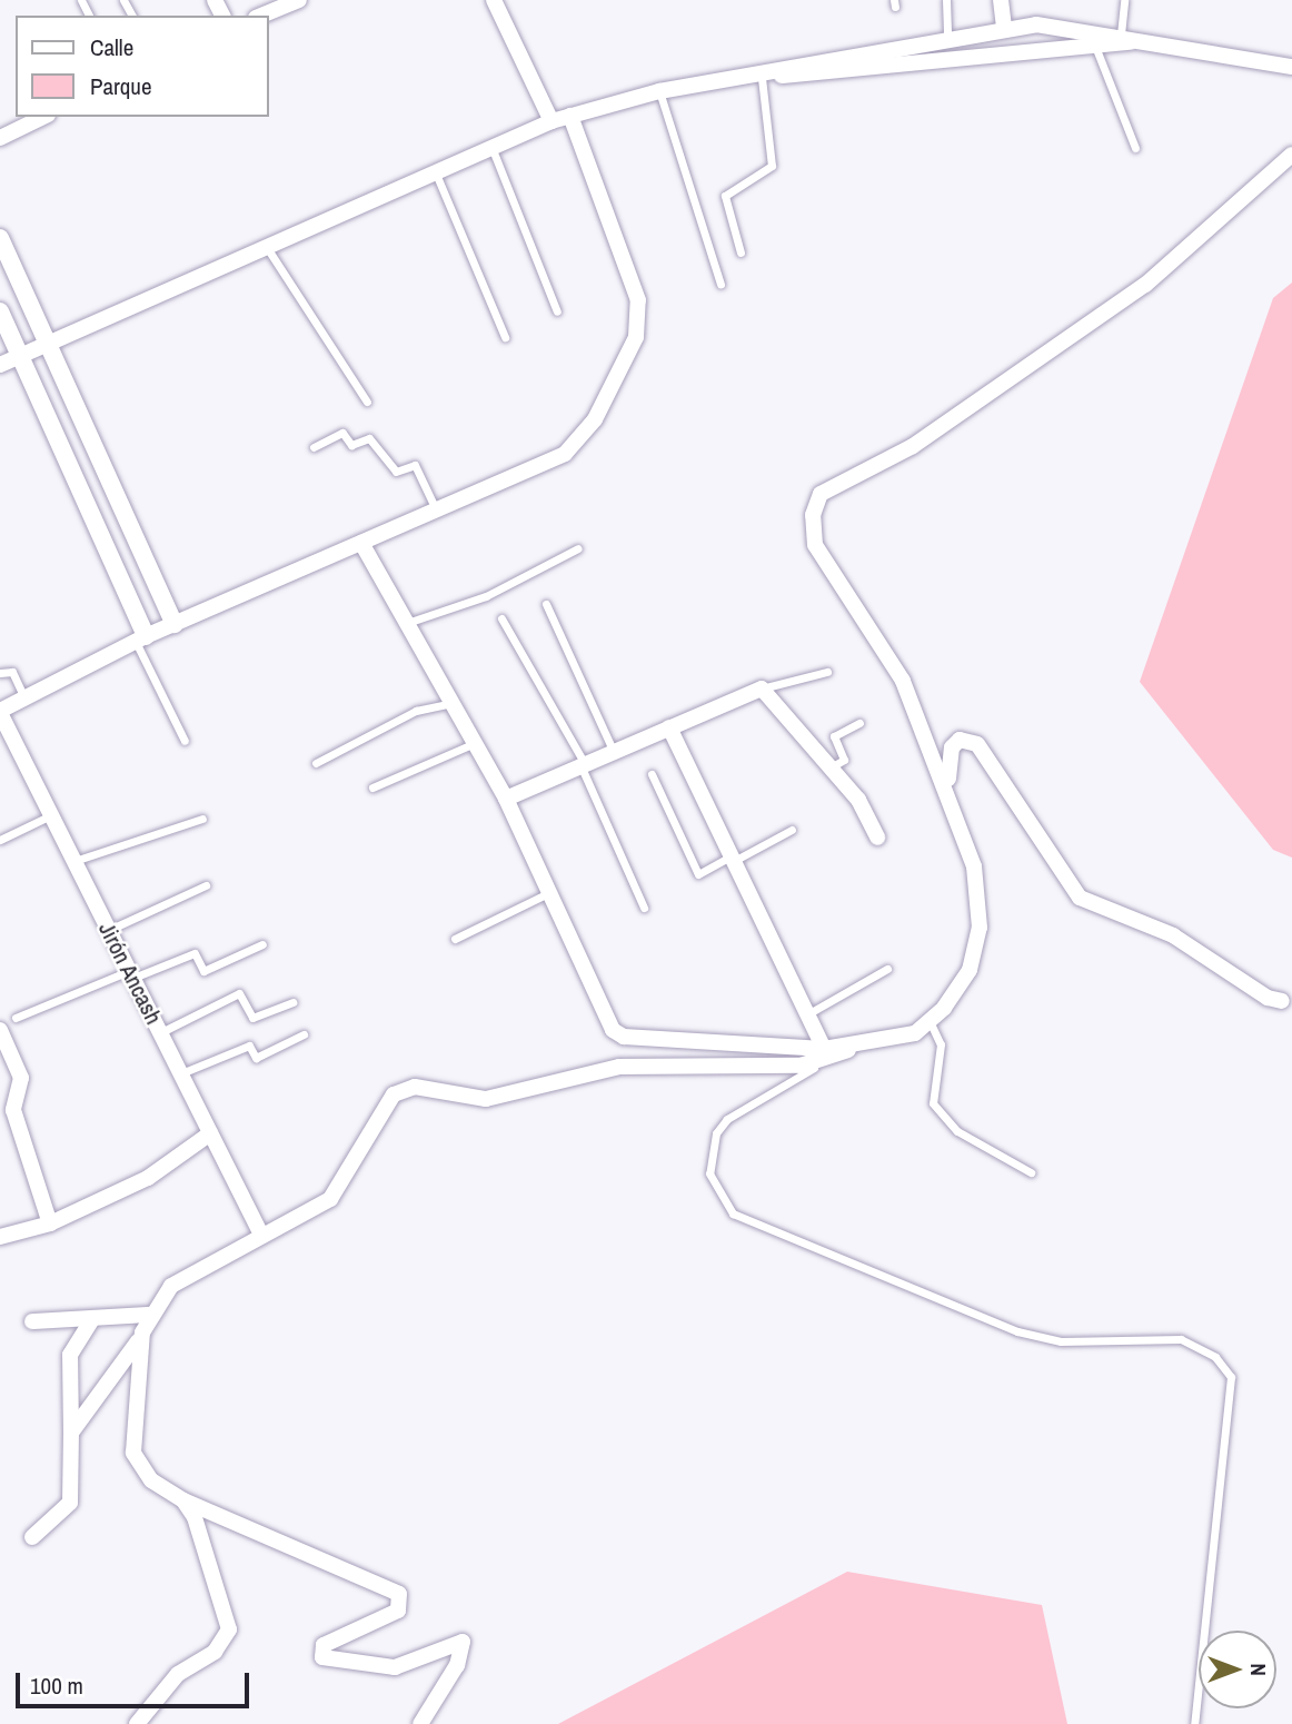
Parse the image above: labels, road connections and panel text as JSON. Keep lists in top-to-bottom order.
{
  "streets": {
    "street": ["Jirón Ancash"]
  },
  "legend": ["Calle", "Parque"],
  "scale_bar": "100 m",
  "north": "right"
}
